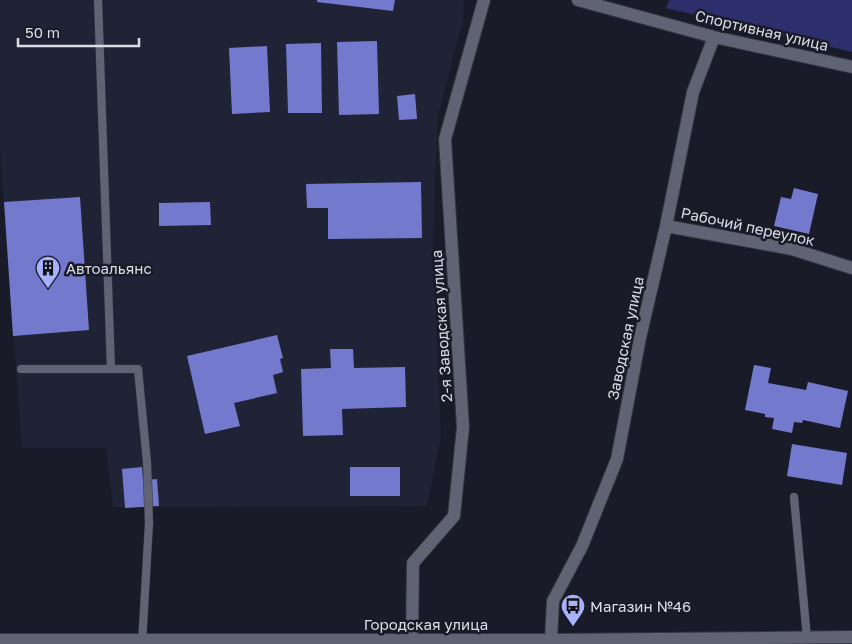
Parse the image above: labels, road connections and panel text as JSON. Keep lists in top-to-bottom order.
{
  "streets": {
    "street": [
      "Спортивная улица",
      "Рабочий переулок",
      "2-я Заводская улица",
      "Заводская улица",
      "Городская улица"
    ]
  },
  "crossings": [
    ["Спортивная улица", "Заводская улица"],
    ["Рабочий переулок", "Заводская улица"],
    ["2-я Заводская улица", "Городская улица"],
    ["Заводская улица", "Городская улица"]
  ],
  "places": {
    "building": ["Автоальянс"],
    "bus stop": ["Магазин №46"]
  },
  "scale_bar": "50 m"
}
